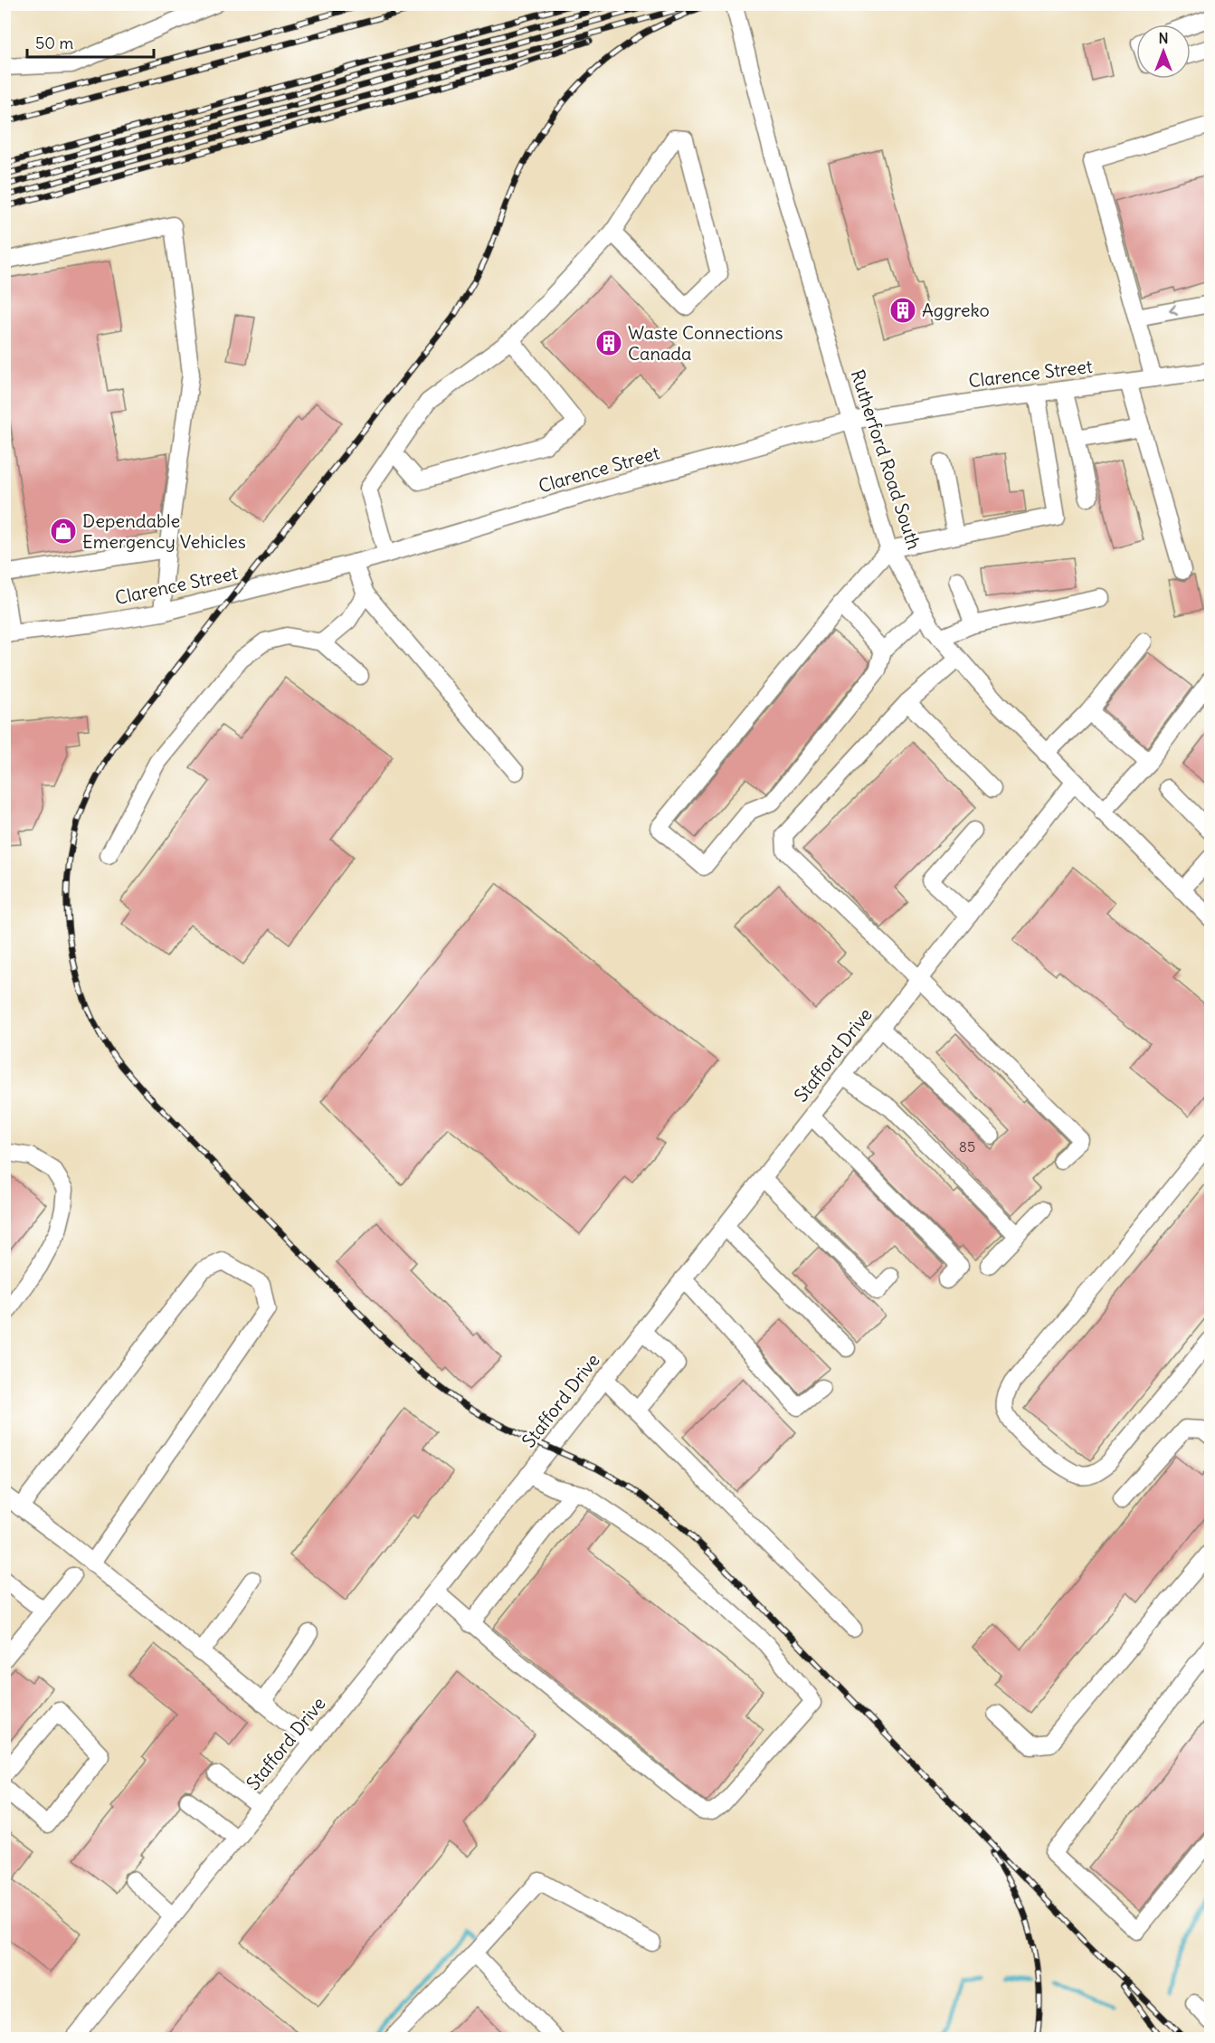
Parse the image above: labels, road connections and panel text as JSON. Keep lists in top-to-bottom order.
{
  "streets": {
    "street": ["Clarence Street", "Rutherford Road South", "Stafford Drive"]
  },
  "crossings": [
    ["Clarence Street", "Rutherford Road South"],
    ["Rutherford Road South", "Stafford Drive"]
  ],
  "places": {
    "building": ["Aggreko", "Waste Connections Canada"],
    "shop": ["Dependable Emergency Vehicles"]
  },
  "house_numbers": ["85"],
  "scale_bar": "50 m",
  "north": "top"
}
